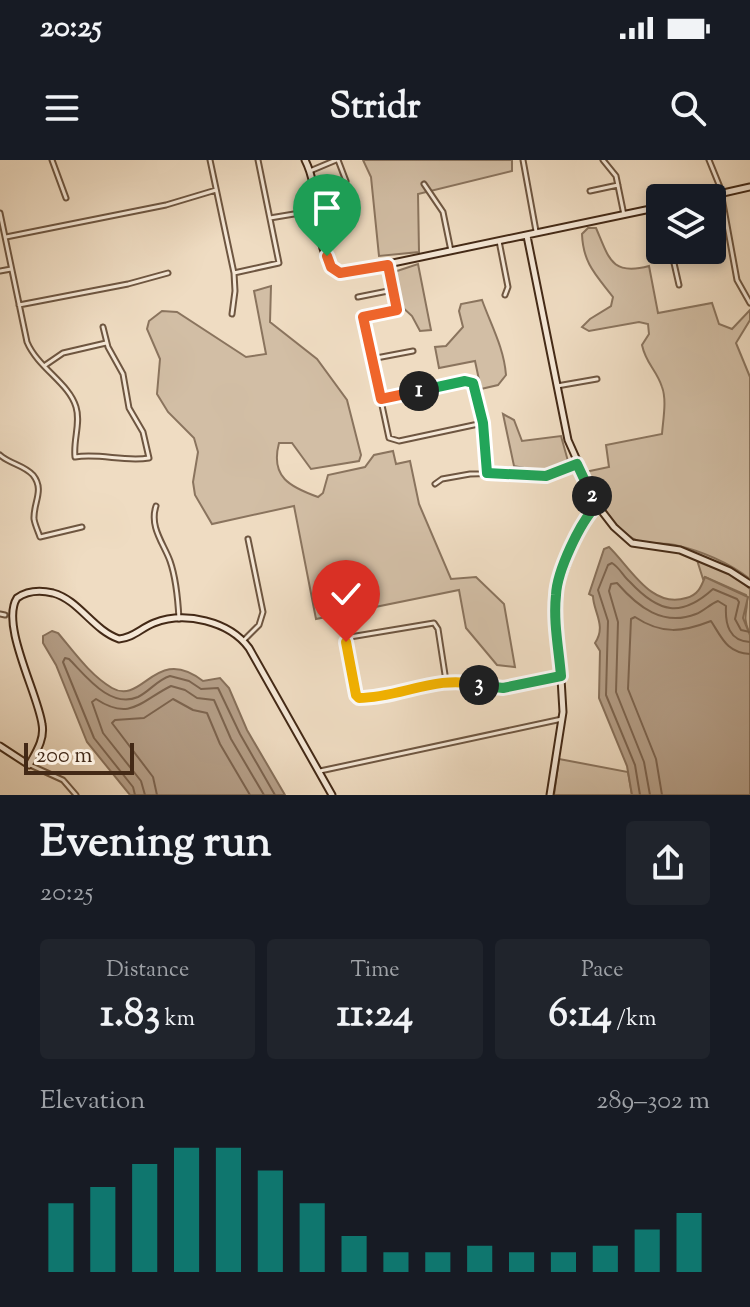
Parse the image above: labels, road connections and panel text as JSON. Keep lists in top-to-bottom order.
{
  "scale_bar": "200 m",
  "page": {
    "status": "20:25",
    "header": "Stridr",
    "pins": ["1", "2", "3"],
    "scale": "200 m",
    "heading": ["Evening run", "20:25"],
    "stats": [
      ["Distance", "1.83 km"],
      ["Time", "11:24"],
      ["Pace", "6:14 /km"]
    ],
    "chart": ["Elevation", "289–302 m"]
  }
}
